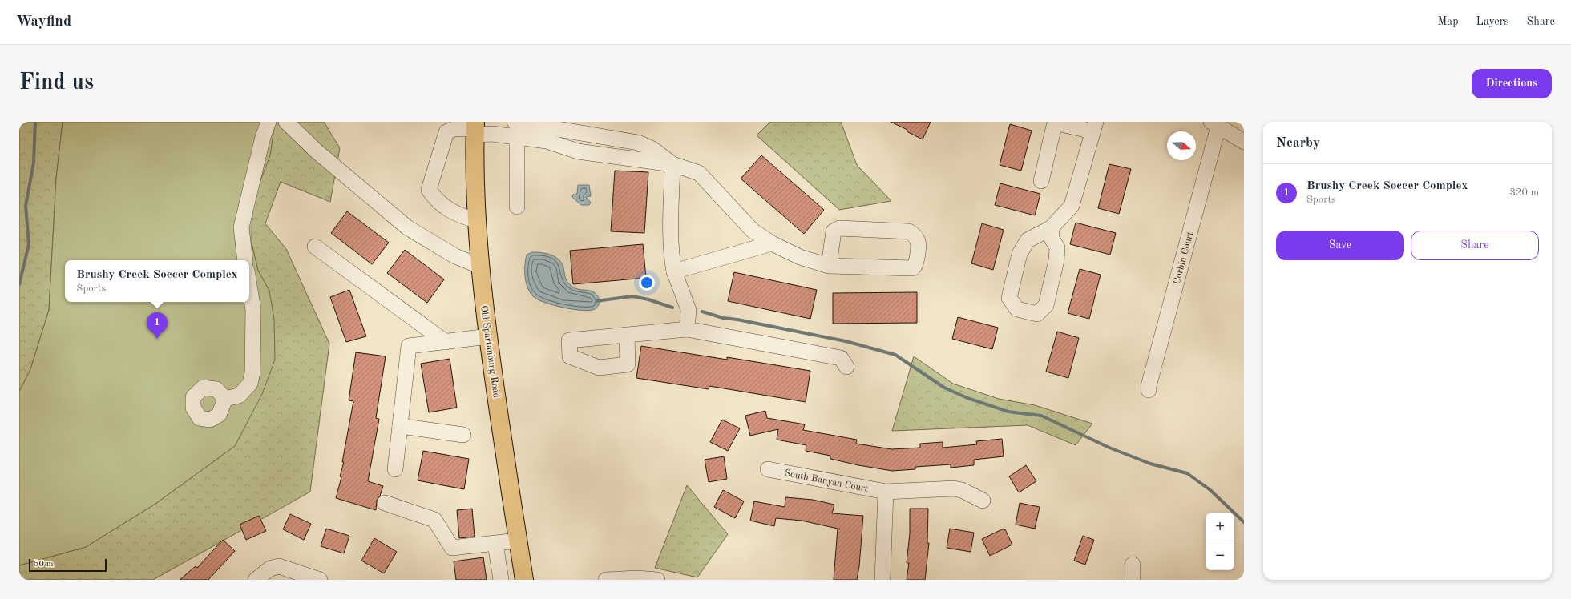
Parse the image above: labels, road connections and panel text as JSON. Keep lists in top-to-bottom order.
{
  "streets": {
    "main road": ["Old Spartanburg Road"],
    "street": ["Corbin Court", "South Banyan Court"]
  },
  "scale_bar": "50 m",
  "north": "right",
  "page": {
    "header": "Wayfind",
    "nav": ["Map", "Layers", "Share"],
    "buttons": [
      "Directions",
      ["Save", "Share"]
    ],
    "title": "Find us",
    "heading": "Nearby",
    "list": [
      {
        "mark": "1",
        "name": "Brushy Creek Soccer Complex",
        "note": "Sports",
        "value": "320 m"
      }
    ],
    "popup": ["Brushy Creek Soccer Complex", "Sports"],
    "pins": "1",
    "map_buttons": ["+", "−"],
    "scale": "50 m"
  }
}
